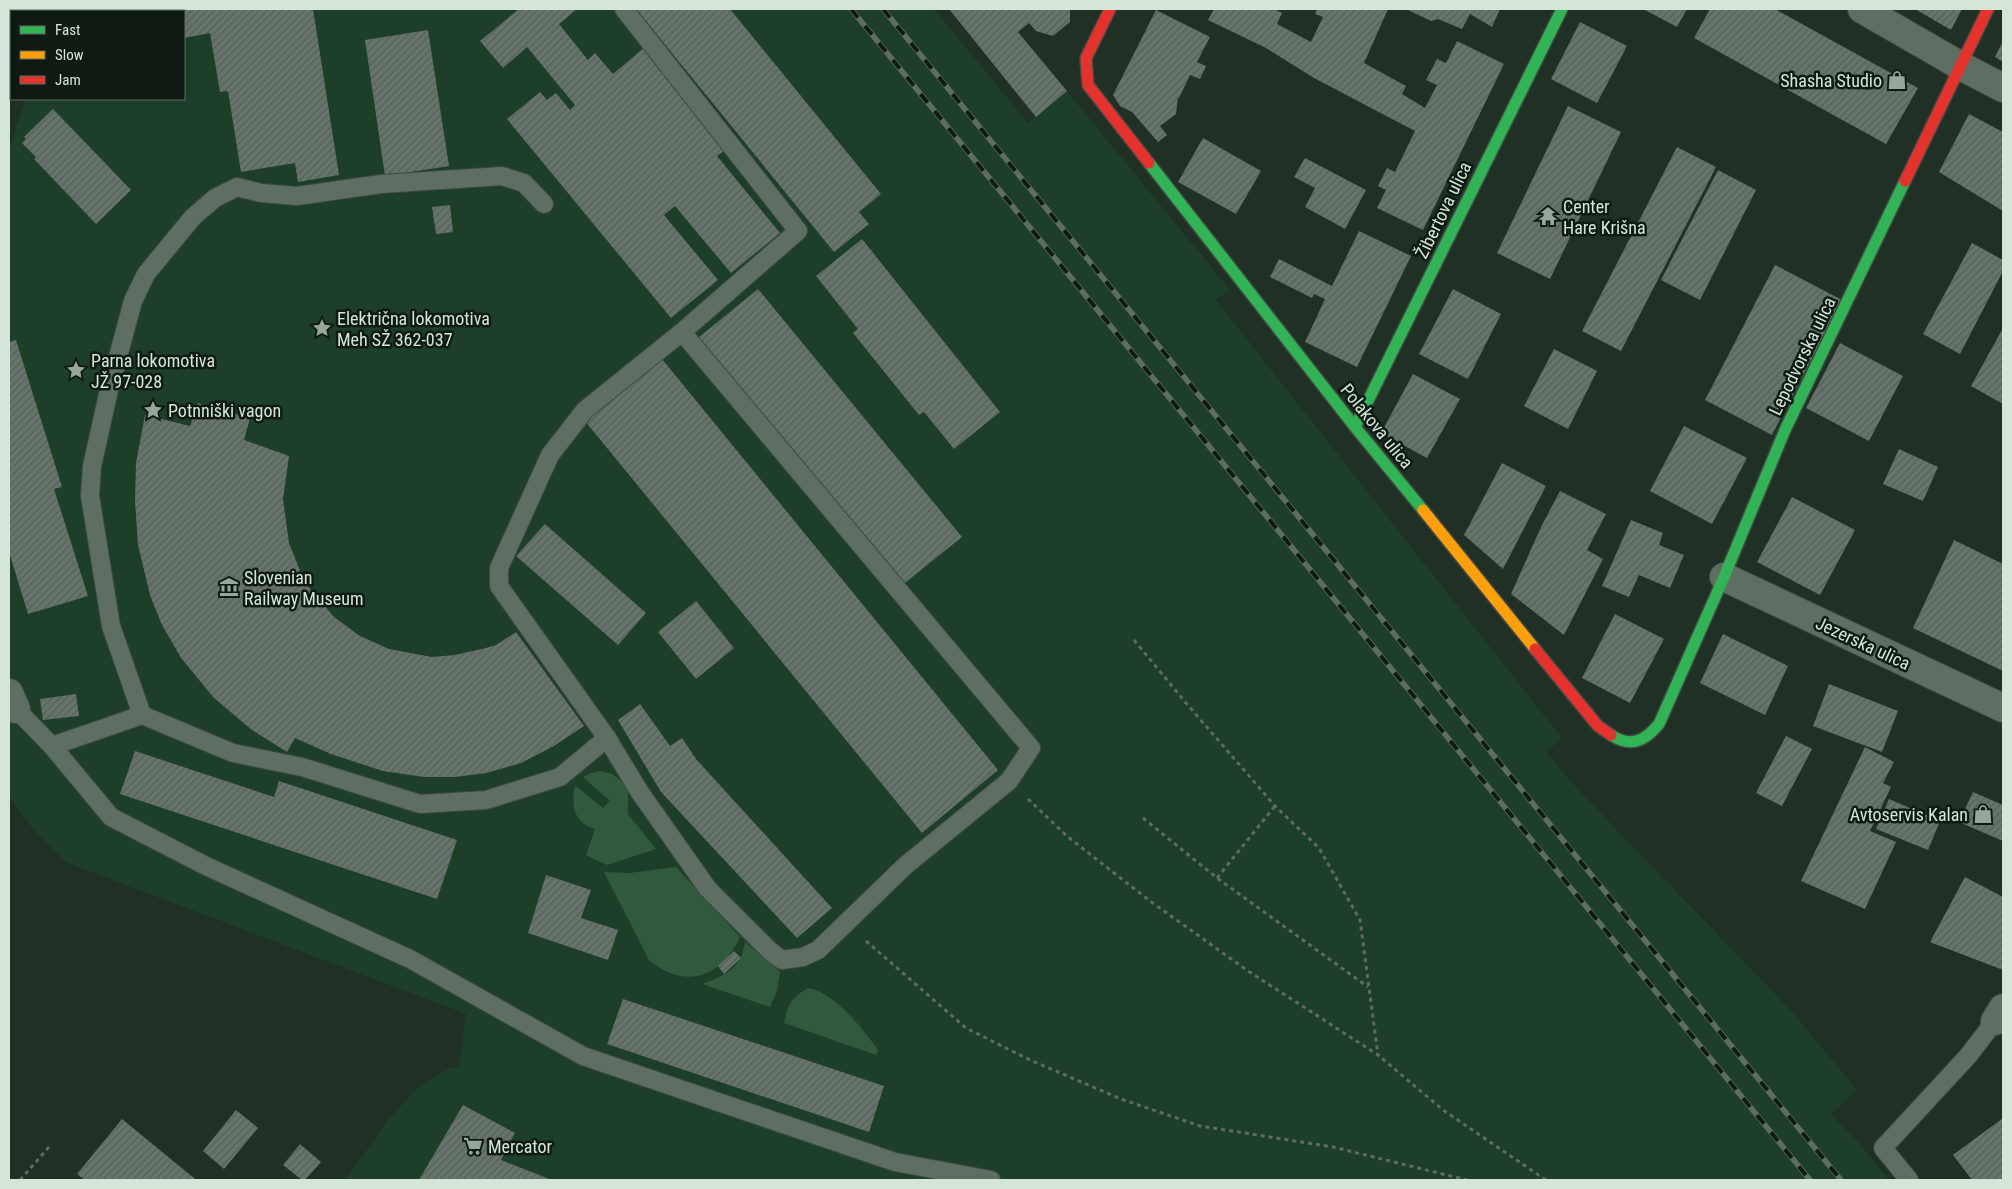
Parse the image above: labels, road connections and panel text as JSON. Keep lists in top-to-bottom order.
{
  "streets": {
    "street": [
      "Žibertova ulica",
      "Lepodvorska ulica",
      "Polakova ulica",
      "Jezerska ulica"
    ]
  },
  "crossings": [
    ["Žibertova ulica", "Polakova ulica"],
    ["Lepodvorska ulica", "Polakova ulica"],
    ["Lepodvorska ulica", "Jezerska ulica"]
  ],
  "places": {
    "shop": ["Shasha Studio", "Avtoservis Kalan"],
    "temple": ["Center Hare Krišna"],
    "place": ["Električna lokomotiva Meh SŽ 362-037", "Parna lokomotiva JŽ 97-028", "Potnniški vagon"],
    "museum": ["Slovenian Railway Museum"],
    "supermarket": ["Mercator"]
  },
  "legend": ["Fast", "Slow", "Jam"]
}
